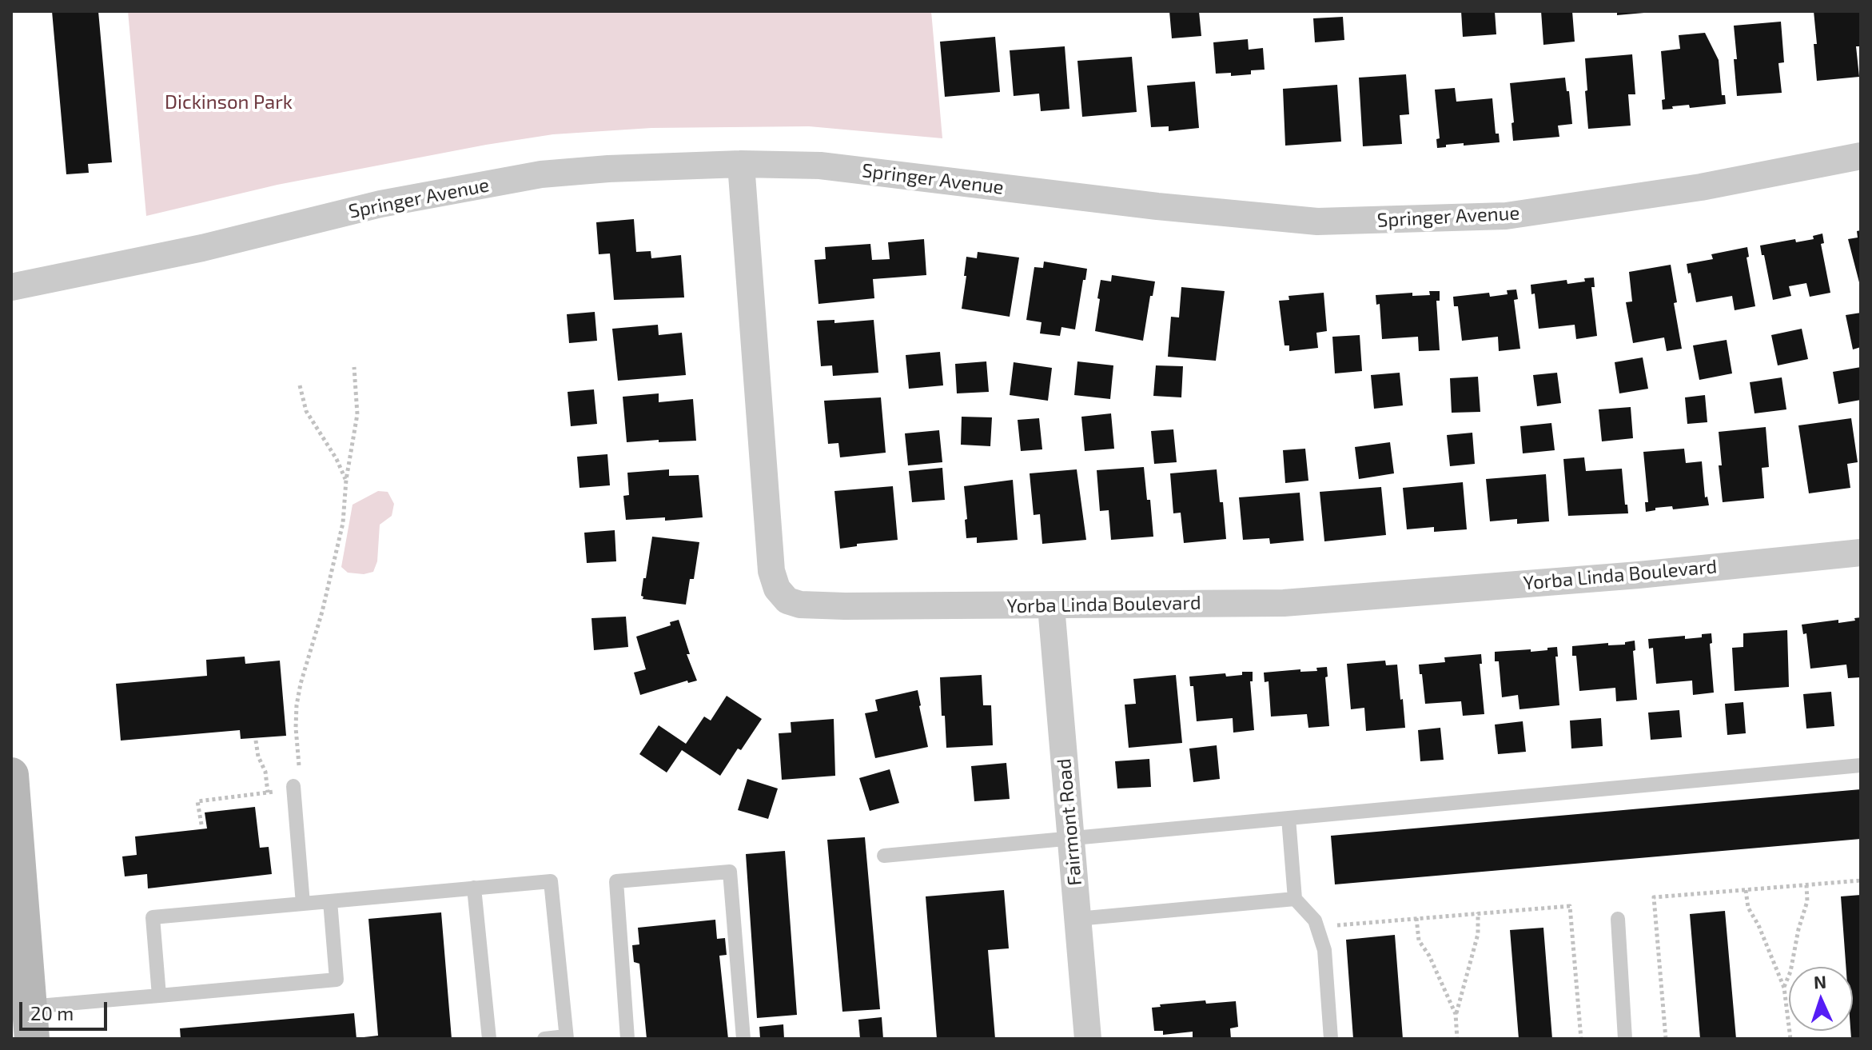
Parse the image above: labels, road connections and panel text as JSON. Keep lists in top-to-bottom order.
{
  "streets": {
    "street": ["Springer Avenue", "Yorba Linda Boulevard", "Fairmont Road"]
  },
  "crossings": [
    ["Springer Avenue", "Yorba Linda Boulevard"],
    ["Yorba Linda Boulevard", "Fairmont Road"]
  ],
  "parks": ["Dickinson Park"],
  "scale_bar": "20 m",
  "north": "top"
}
